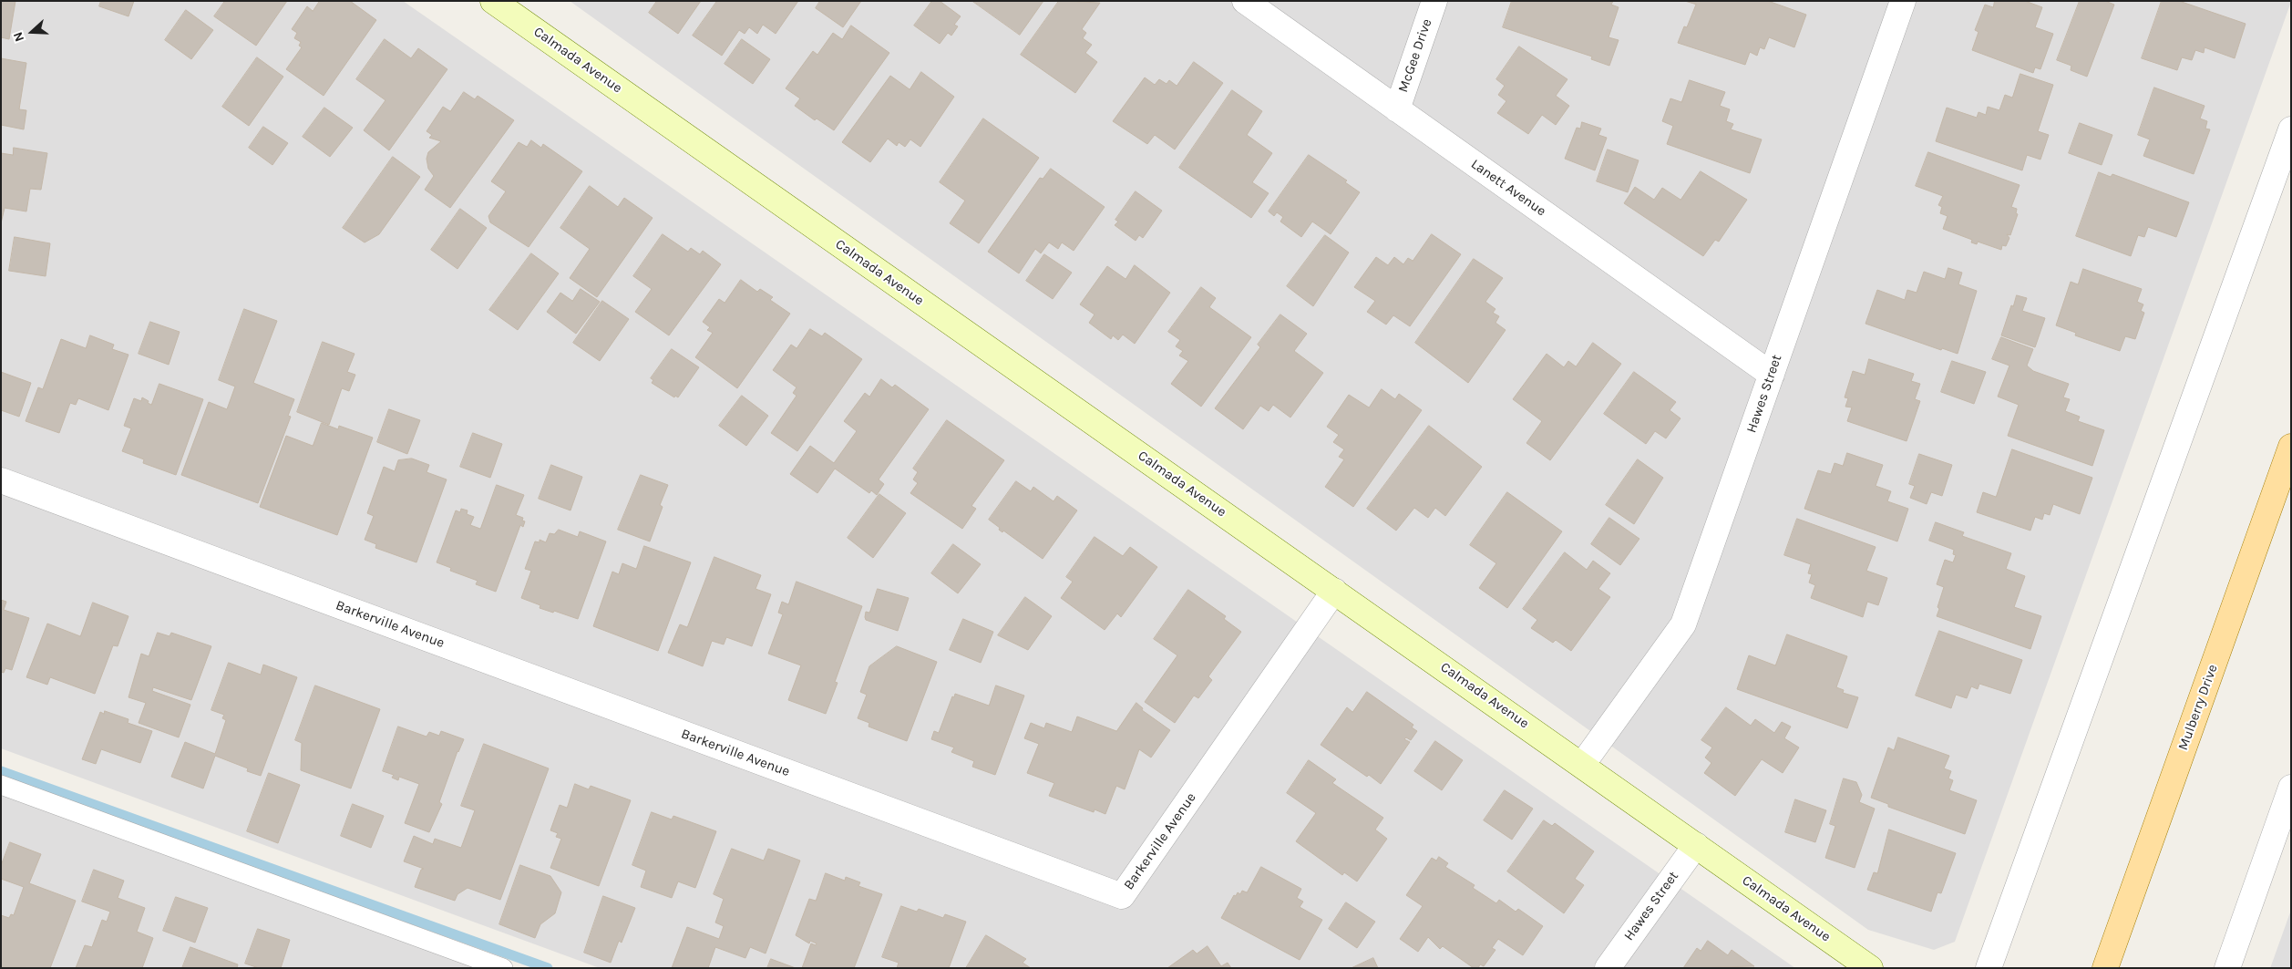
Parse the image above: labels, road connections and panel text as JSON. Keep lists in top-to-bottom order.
{
  "streets": {
    "main road": ["Mulberry Drive"],
    "street": [
      "McGee Drive",
      "Calmada Avenue",
      "Lanett Avenue",
      "Hawes Street",
      "Barkerville Avenue"
    ]
  },
  "crossings": [
    ["McGee Drive", "Lanett Avenue"],
    ["Calmada Avenue", "Hawes Street"],
    ["Calmada Avenue", "Barkerville Avenue"],
    ["Lanett Avenue", "Hawes Street"]
  ],
  "north": "left"
}
